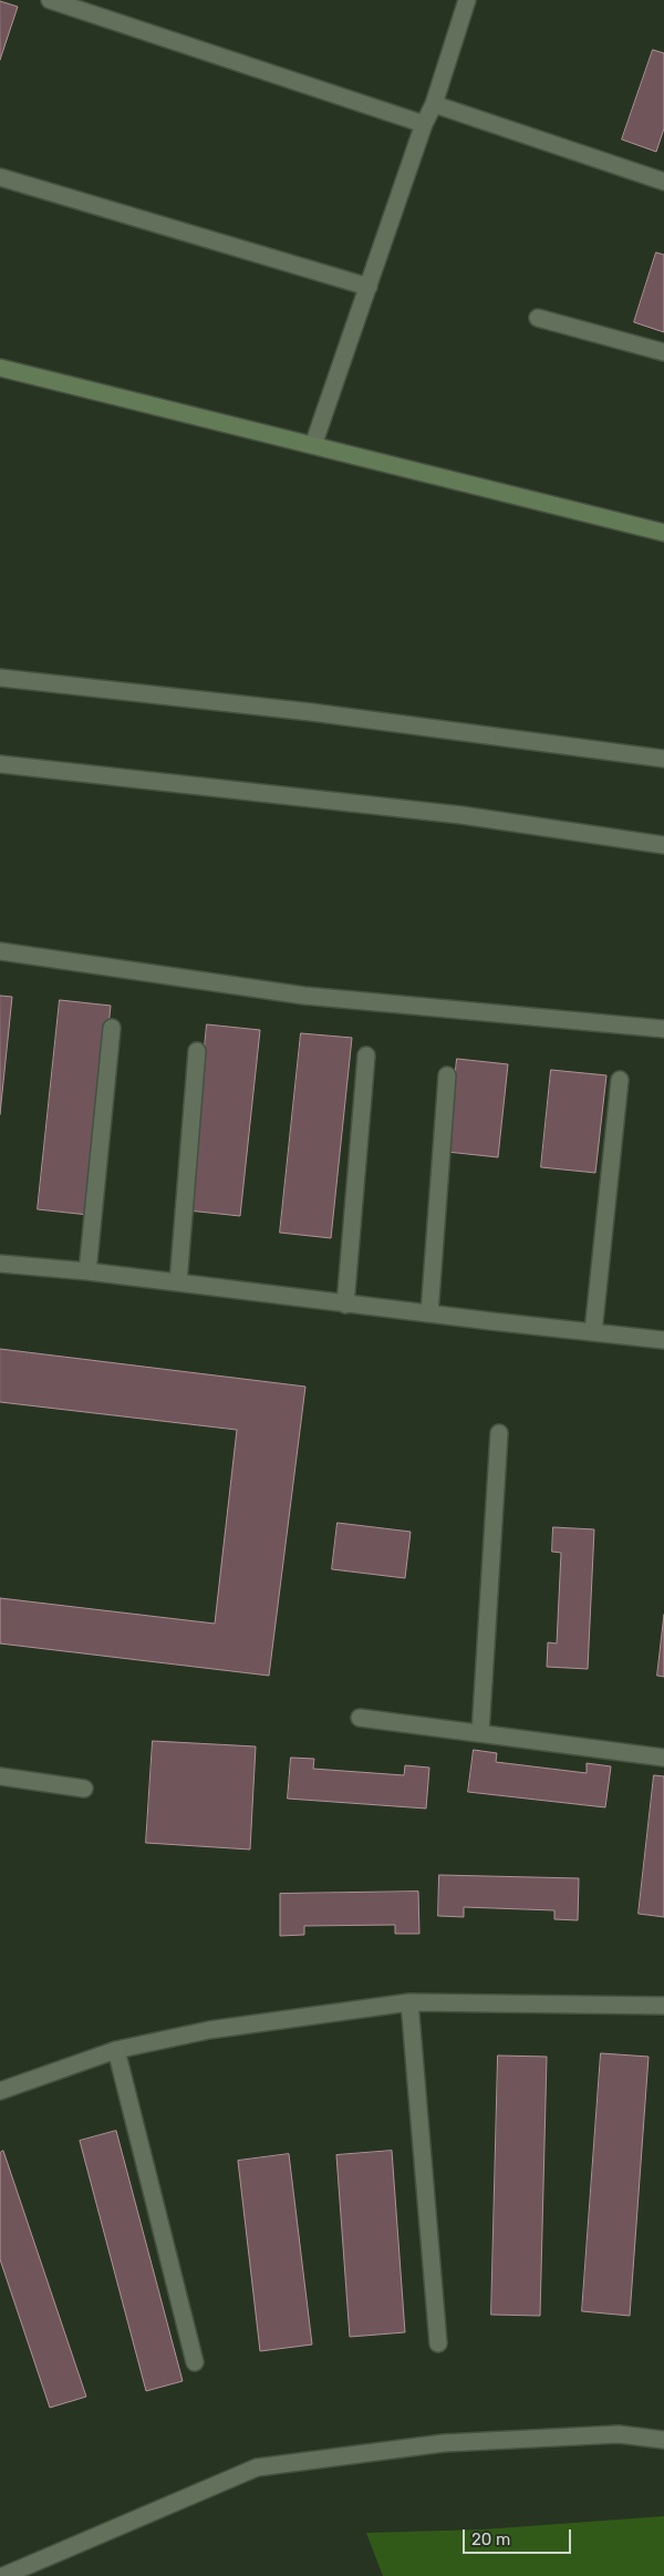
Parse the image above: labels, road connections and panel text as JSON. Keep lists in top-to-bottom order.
{
  "scale_bar": "20 m"
}
